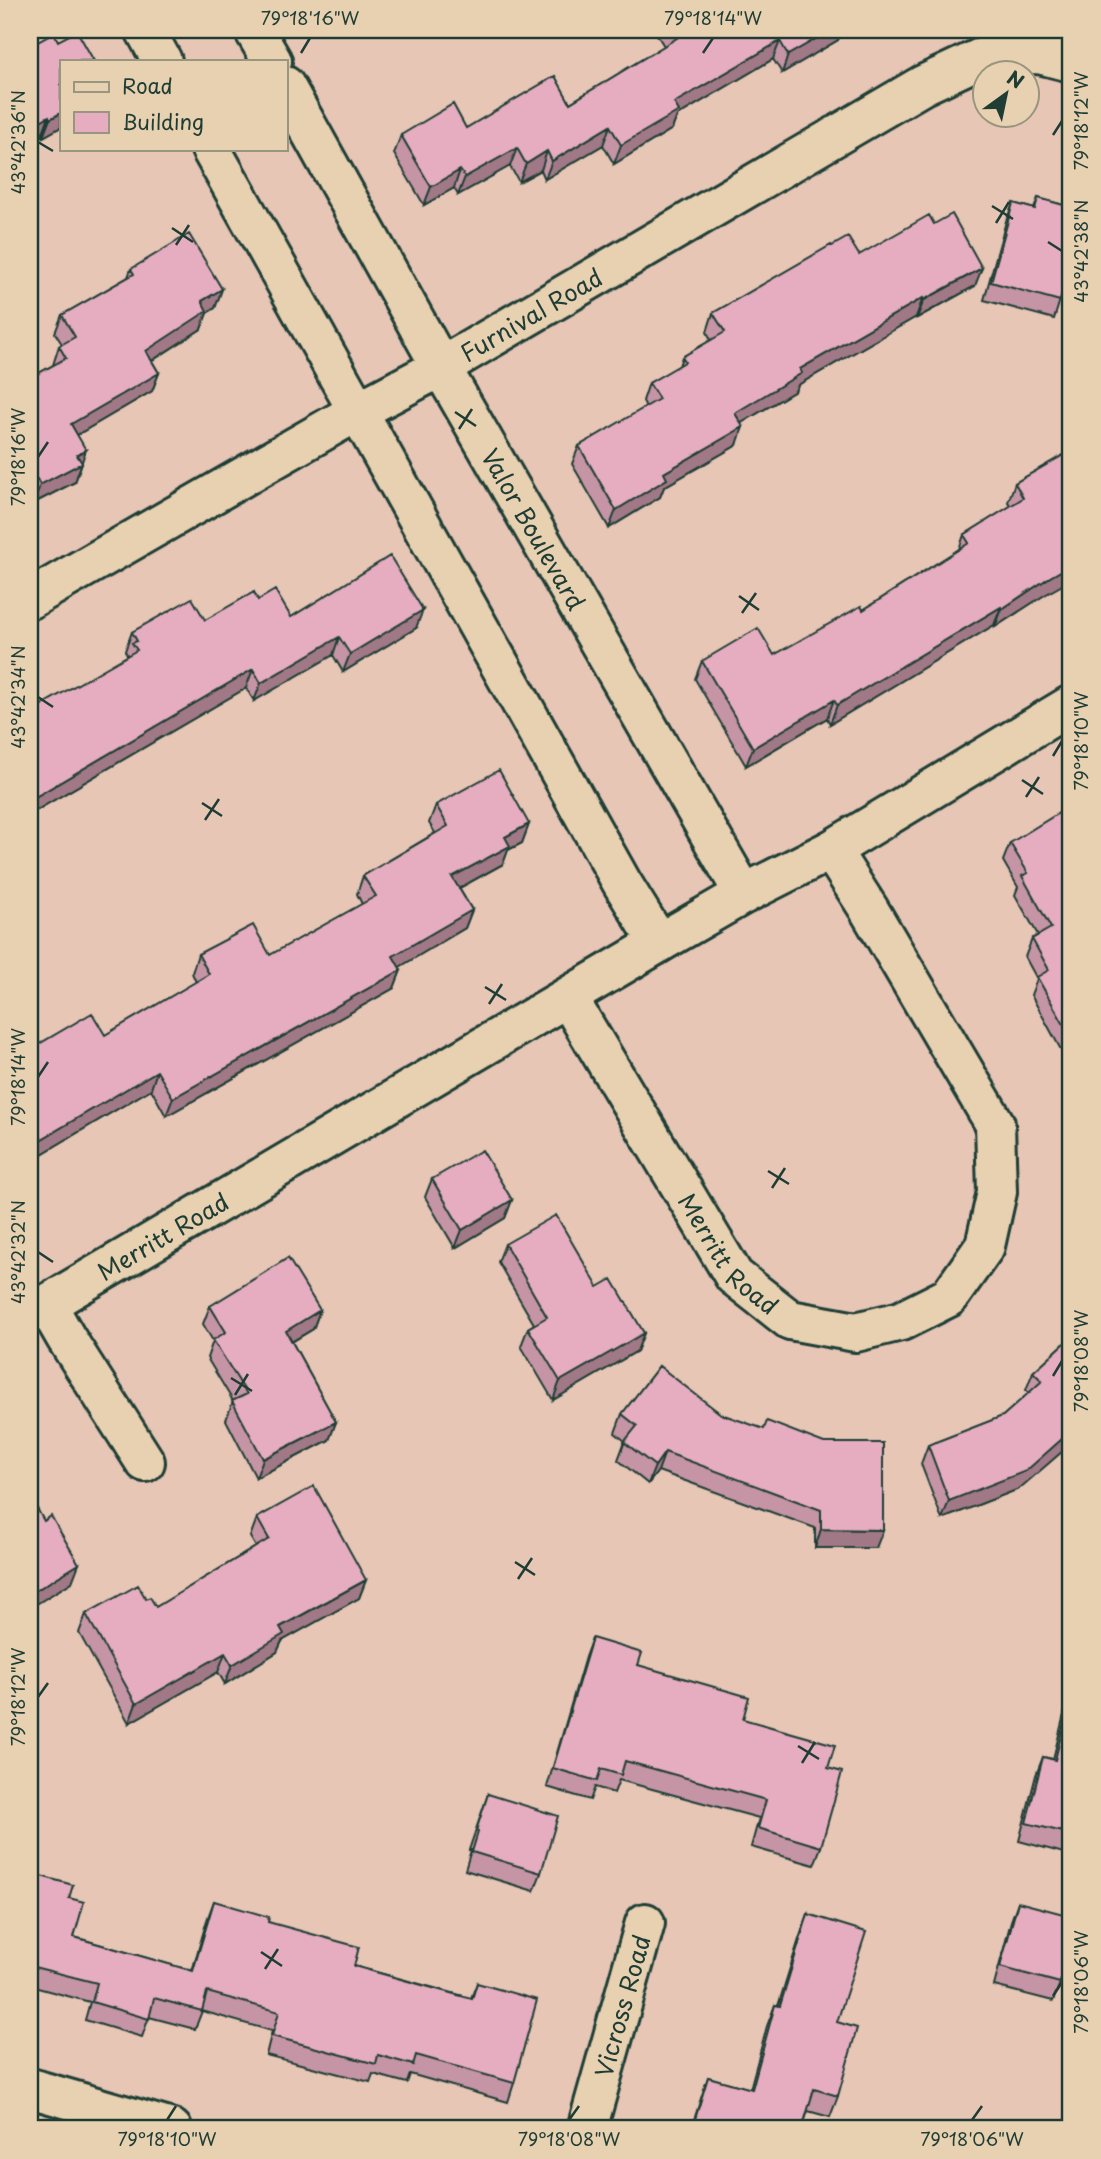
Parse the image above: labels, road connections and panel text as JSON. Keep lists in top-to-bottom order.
{
  "streets": {
    "street": [
      "Furnival Road",
      "Valor Boulevard",
      "Merritt Road",
      "Vicross Road"
    ]
  },
  "crossings": [
    ["Furnival Road", "Valor Boulevard"],
    ["Valor Boulevard", "Merritt Road"]
  ],
  "legend": ["Road", "Building"],
  "north": "top right",
  "coordinates": [
    "79°18'16\"W",
    "79°18'14\"W",
    "79°18'12\"W",
    "43°42'36\"N",
    "43°42'38\"N",
    "43°42'34\"N",
    "79°18'10\"W",
    "43°42'32\"N",
    "79°18'08\"W",
    "79°18'06\"W"
  ]
}
